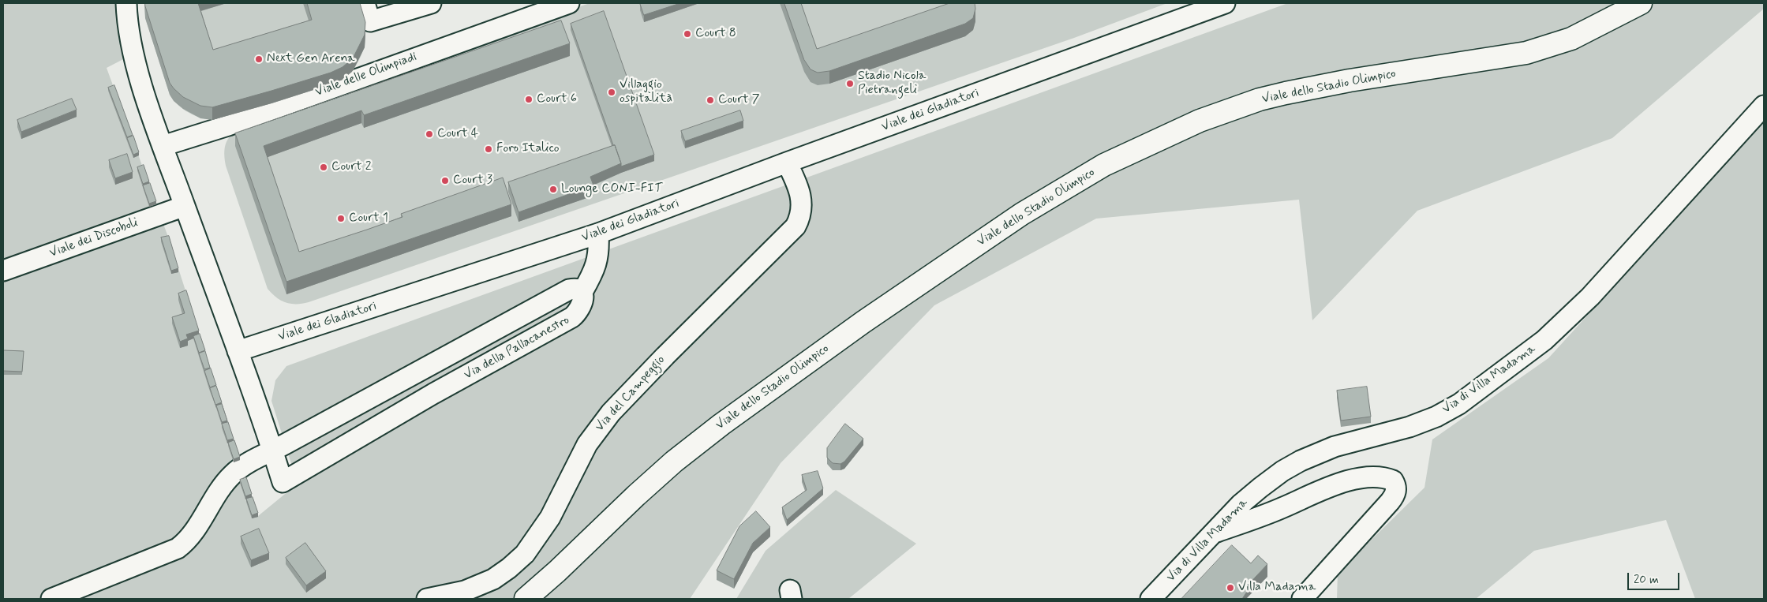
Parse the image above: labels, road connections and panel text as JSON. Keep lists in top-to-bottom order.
{
  "streets": {
    "main road": ["Viale dello Stadio Olimpico"],
    "street": [
      "Viale delle Olimpiadi",
      "Viale dei Gladiatori",
      "Viale dei Discoboli",
      "Via della Pallacanestro",
      "Via di Villa Madama",
      "Via del Campeggio"
    ]
  },
  "crossings": [
    ["Viale dei Gladiatori", "Via della Pallacanestro"],
    ["Viale dei Gladiatori", "Via del Campeggio"]
  ],
  "places": [
    "Court 8",
    "Next Gen Arena",
    "Stadio Nicola Pietrangeli",
    "Villaggio ospitalità",
    "Court 6",
    "Court 7",
    "Court 4",
    "Foro Italico",
    "Court 2",
    "Court 3",
    "Lounge CONI-FIT",
    "Court 1",
    "Villa Madama"
  ],
  "scale_bar": "20 m"
}
